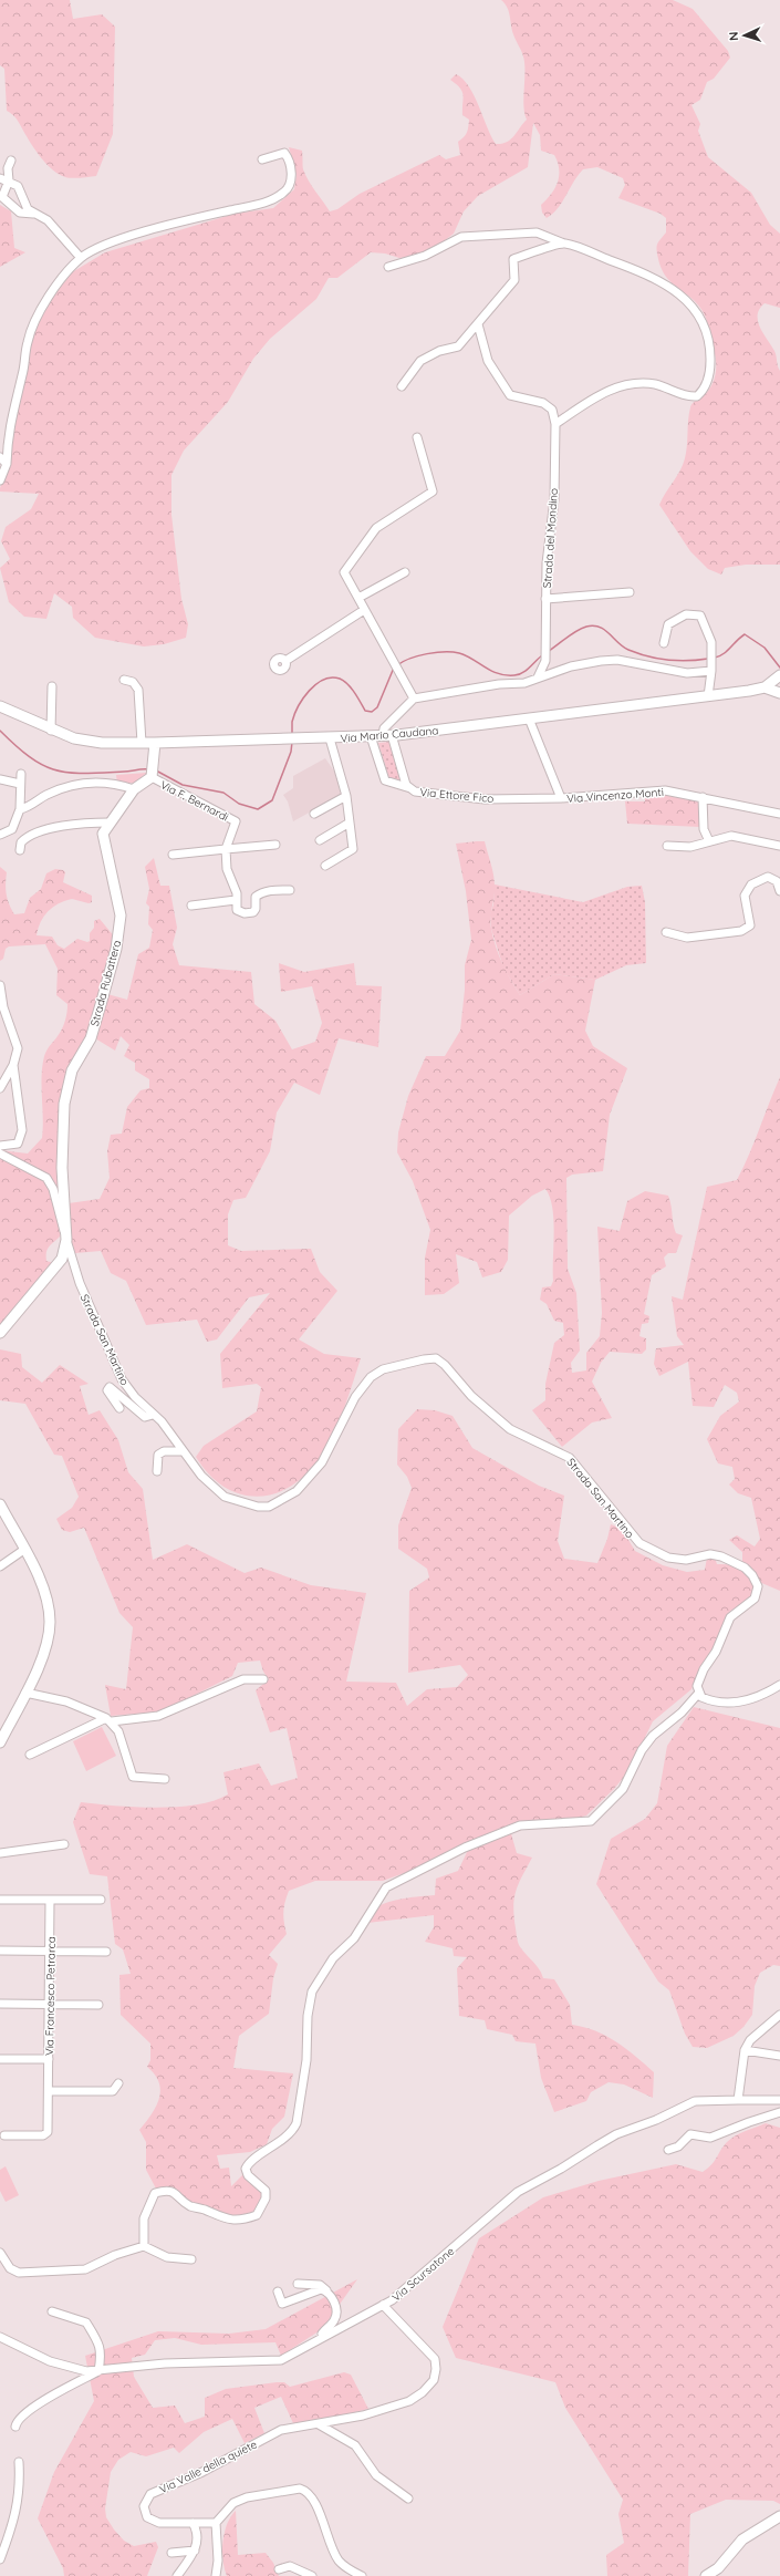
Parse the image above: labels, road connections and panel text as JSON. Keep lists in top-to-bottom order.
{
  "streets": {
    "street": [
      "Strada del Mondino",
      "Via Mario Caudana",
      "Via Ettore Fico",
      "Via Vincenzo Monti",
      "Via F. Bernardi",
      "Strada Rubattera",
      "Strada San Martino",
      "Via Francesco Petrarca",
      "Via Scursatone",
      "Via Valle della quiete"
    ]
  },
  "crossings": [
    ["Via Mario Caudana", "Via Ettore Fico"],
    ["Via Mario Caudana", "Via Vincenzo Monti"],
    ["Via Ettore Fico", "Via Vincenzo Monti"],
    ["Via F. Bernardi", "Strada Rubattera"],
    ["Strada Rubattera", "Strada San Martino"],
    ["Via Scursatone", "Via Valle della quiete"]
  ],
  "north": "left"
}
